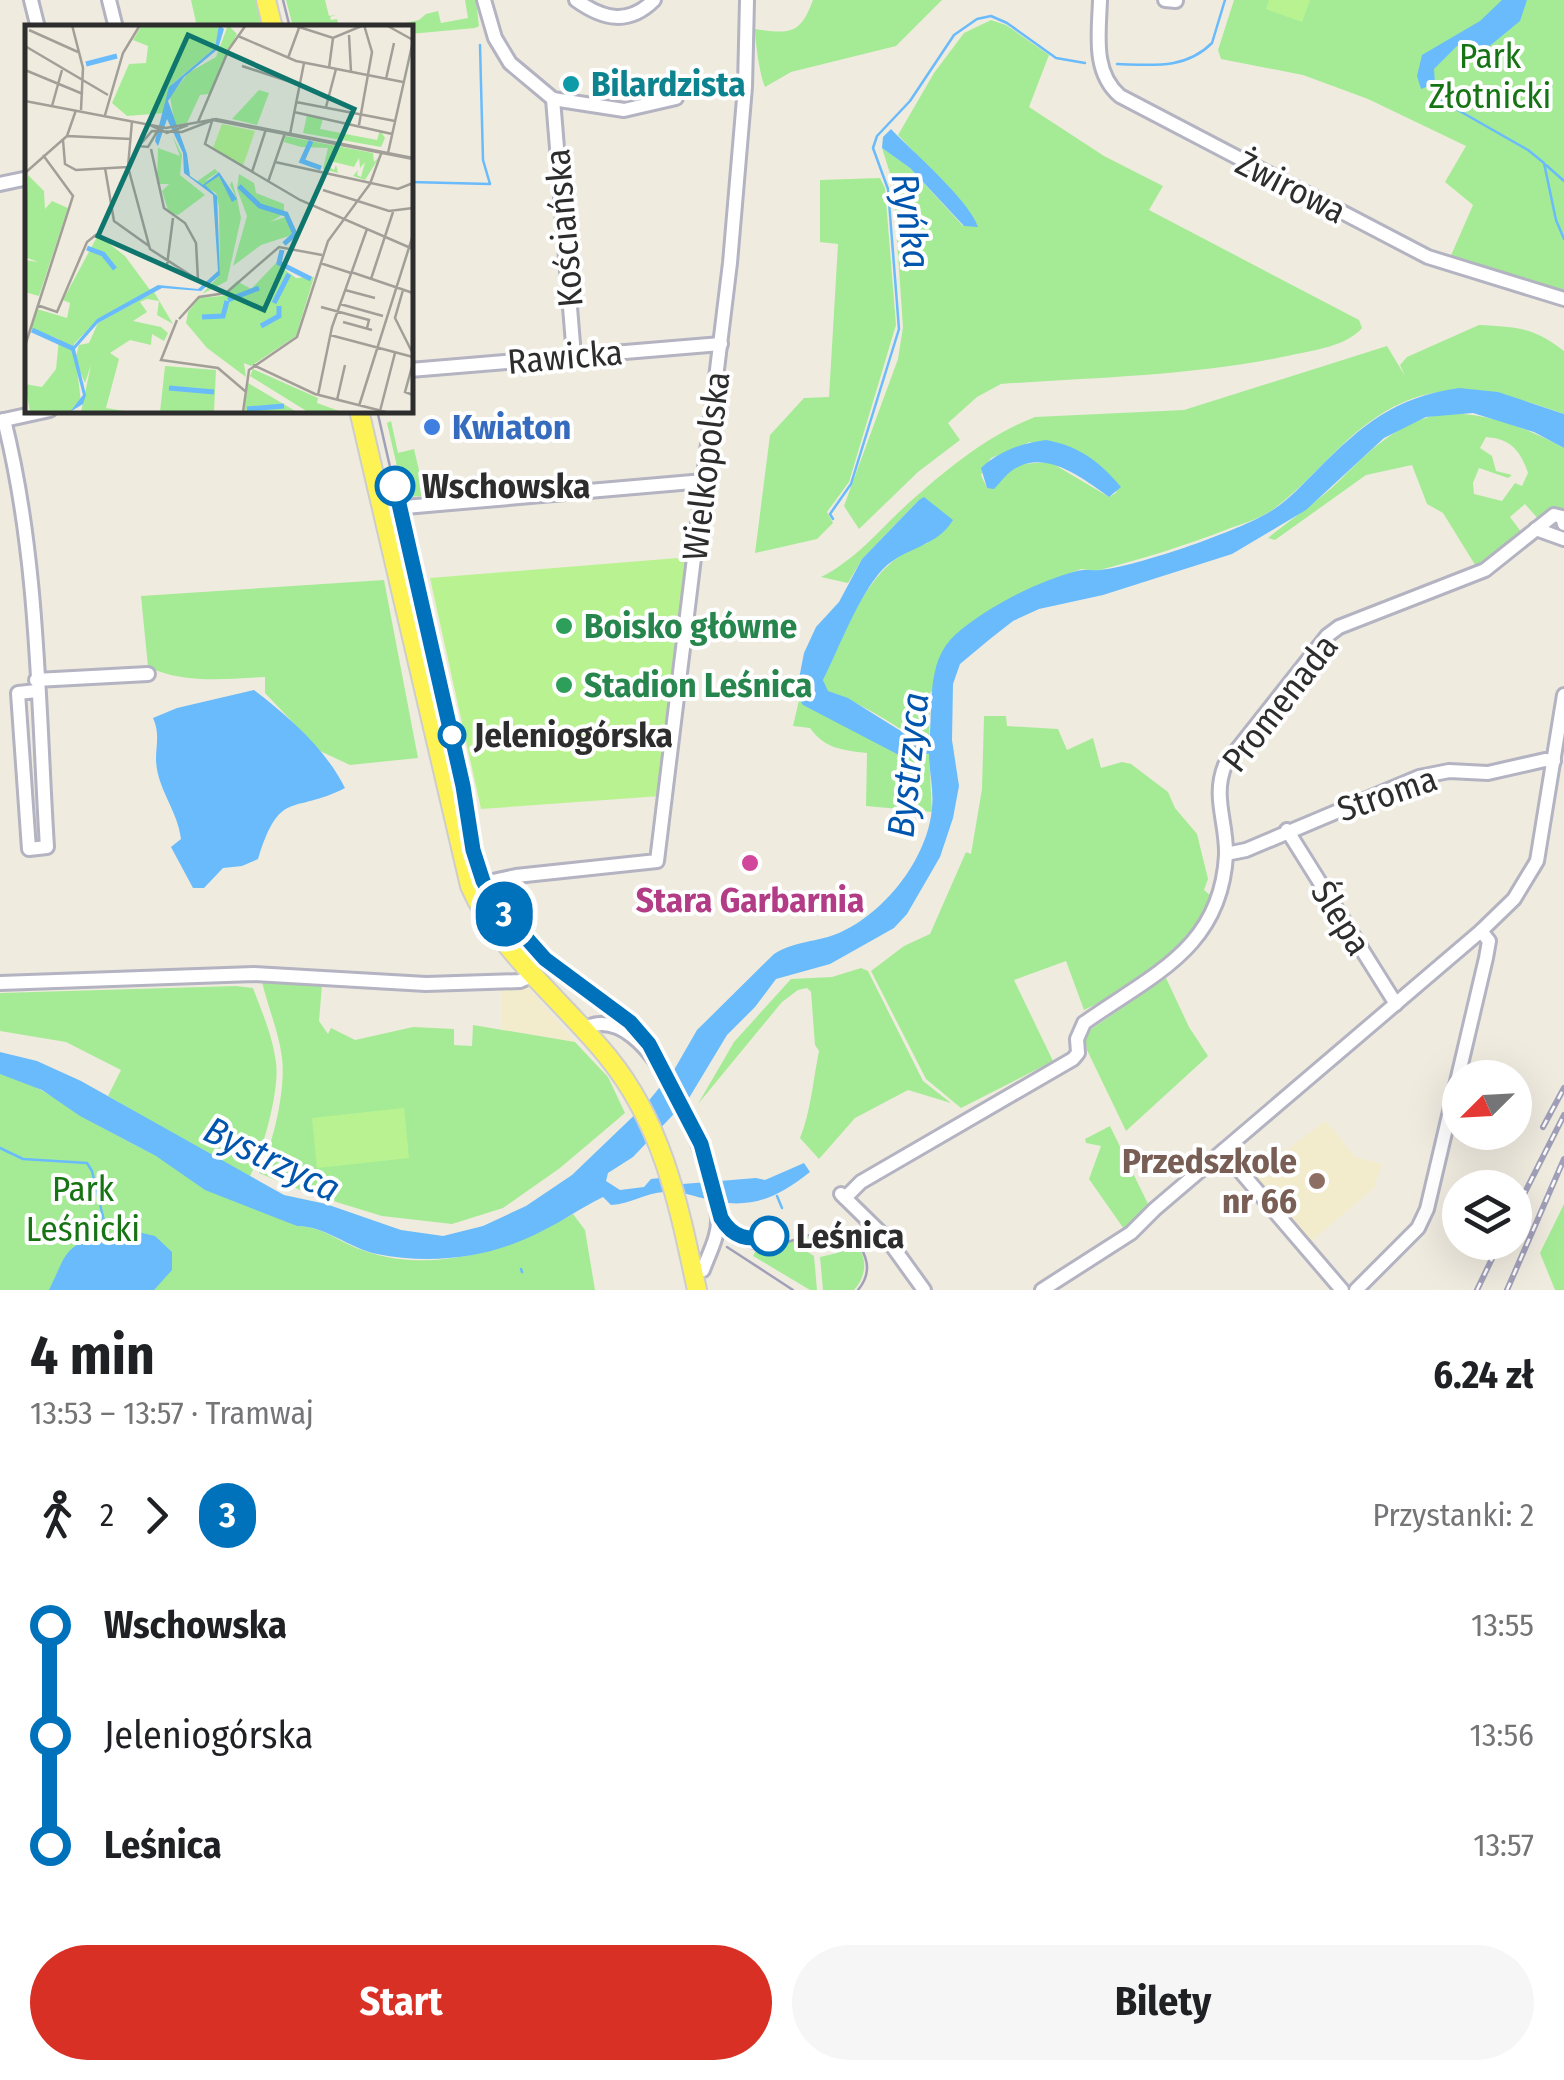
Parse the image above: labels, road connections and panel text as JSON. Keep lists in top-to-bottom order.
{
  "streets": {
    "street": [
      "Żwirowa",
      "Kościańska",
      "Rawicka",
      "Wielkopolska",
      "Promenada",
      "Stroma",
      "Ślepa"
    ]
  },
  "crossings": [
    ["Kościańska", "Rawicka"],
    ["Rawicka", "Wielkopolska"],
    ["Promenada", "Stroma"],
    ["Stroma", "Ślepa"]
  ],
  "water": ["Ryńka", "Bystrzyca"],
  "parks": ["Park Złotnicki", "Park Leśnicki"],
  "places": [
    "Bilardzista",
    "Kwiaton",
    "Wschowska",
    "Boisko główne",
    "Stadion Leśnica",
    "Jeleniogórska",
    "Stara Garbarnia",
    "Przedszkole nr 66",
    "Leśnica"
  ],
  "lines": ["tram line 3"],
  "north": "bottom left",
  "page": {
    "on_map": "3",
    "heading": ["4 min", "13:53 – 13:57 · Tramwaj", "6.24 zł"],
    "legs": ["2", "3", "Przystanki: 2"],
    "list": [
      {
        "name": "Wschowska",
        "value": "13:55"
      },
      {
        "name": "Jeleniogórska",
        "value": "13:56"
      },
      {
        "name": "Leśnica",
        "value": "13:57"
      }
    ],
    "buttons": ["Start", "Bilety"]
  }
}
